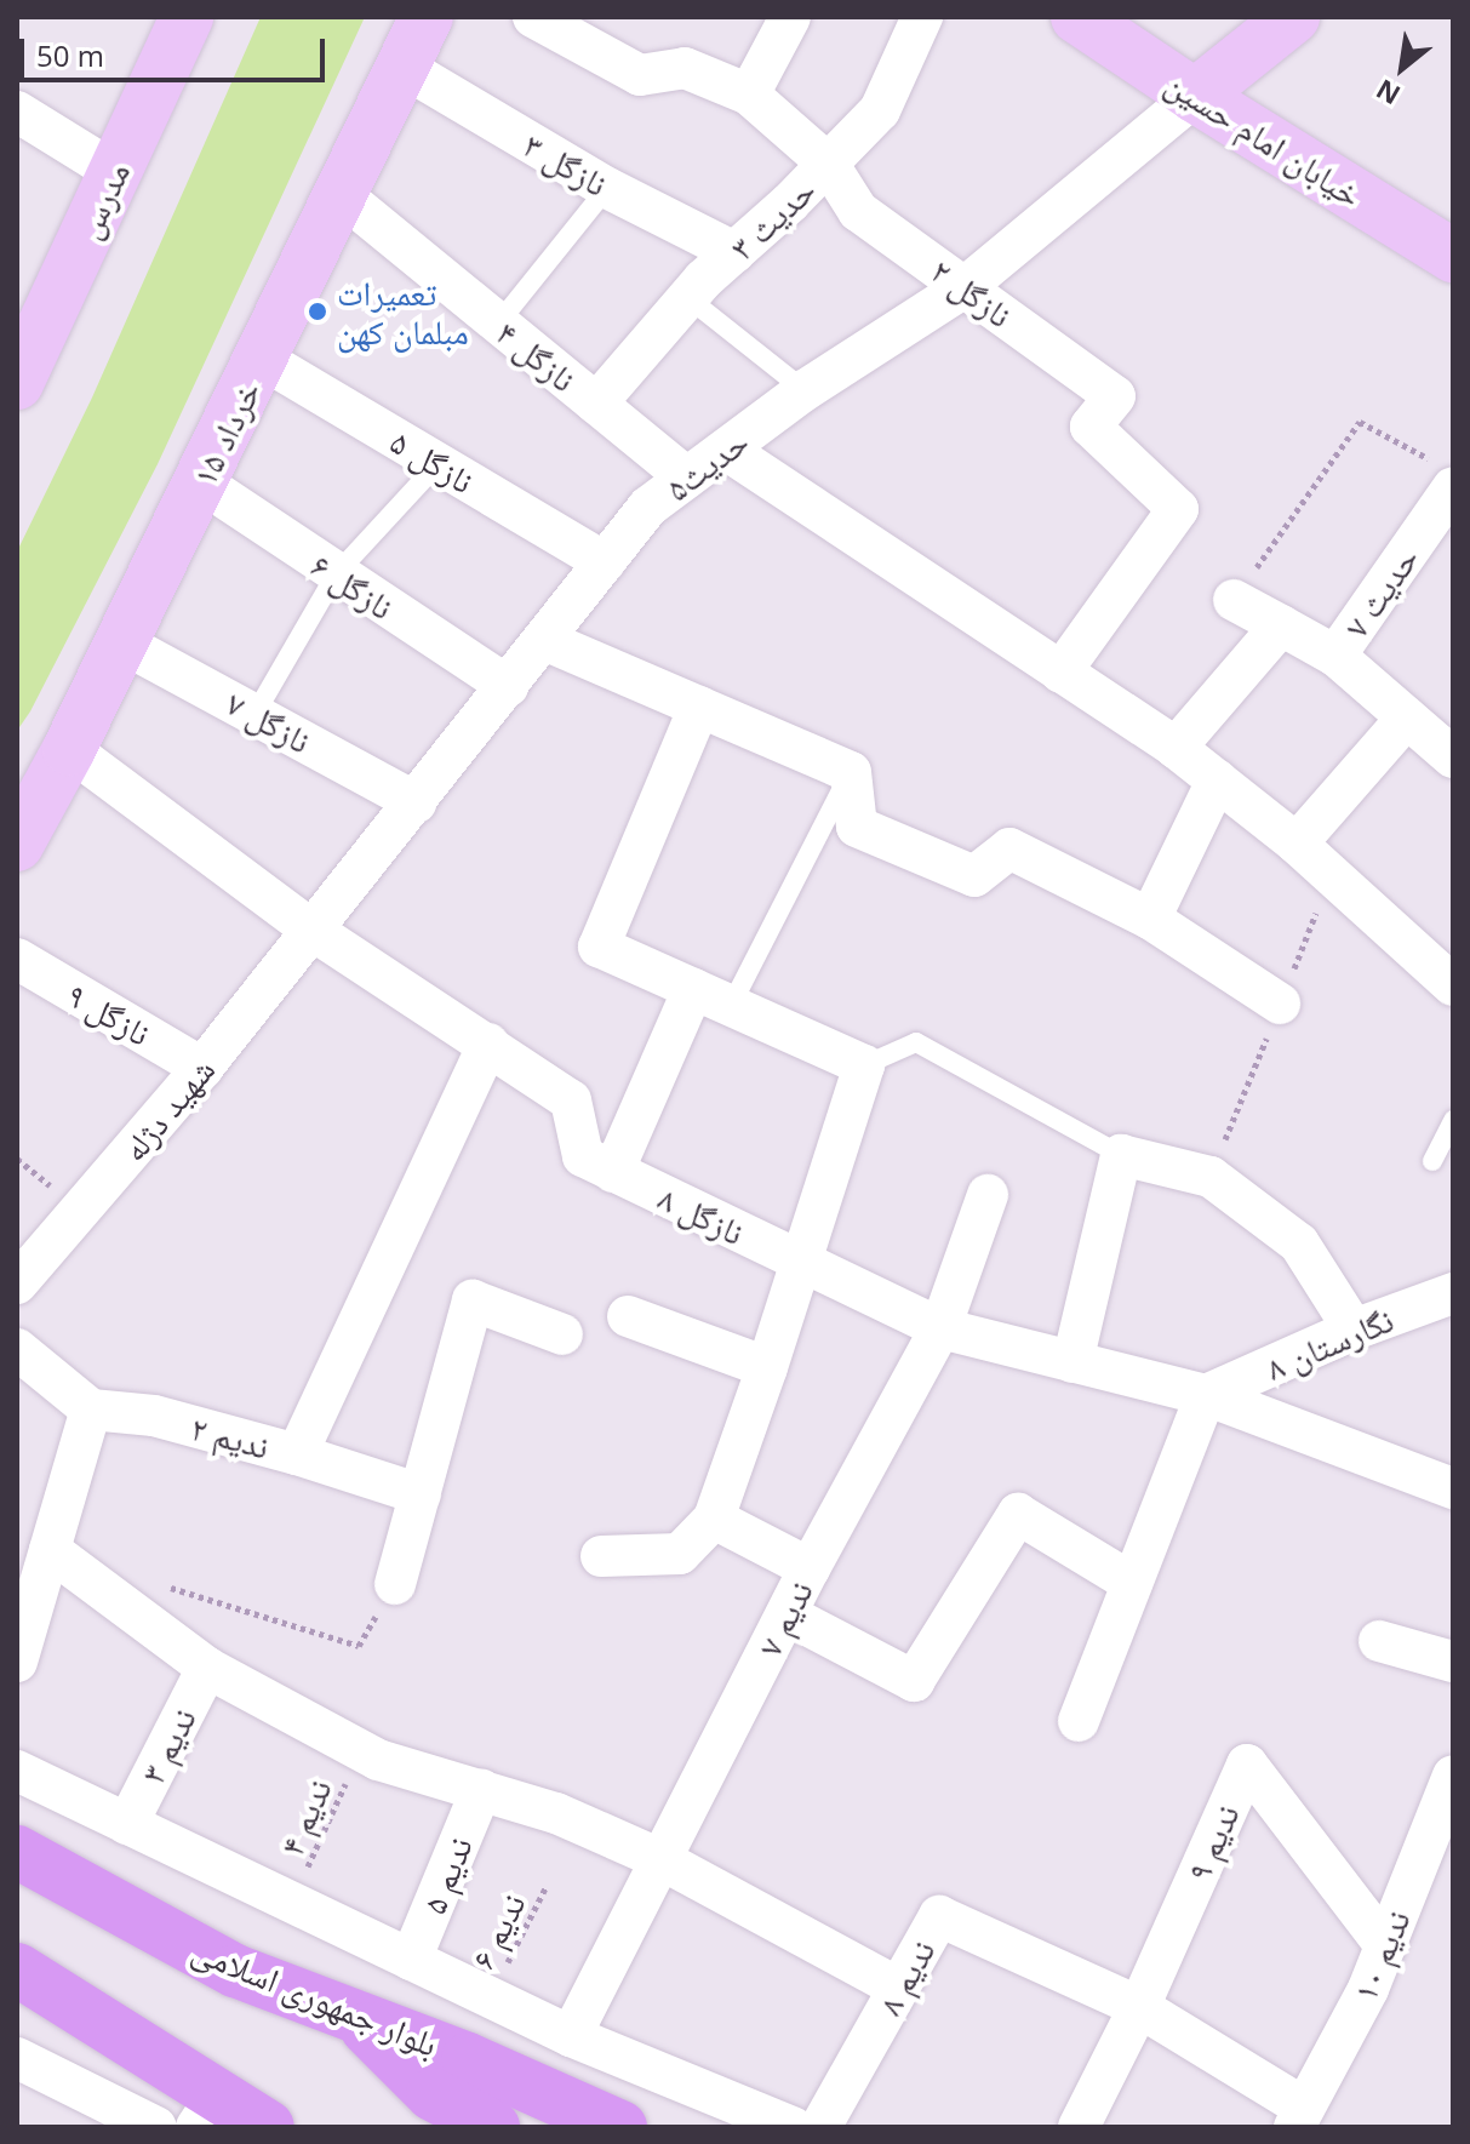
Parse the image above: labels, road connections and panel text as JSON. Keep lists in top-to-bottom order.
{
  "streets": {
    "main road": ["بلوار جمهوری اسلامی"],
    "street": [
      "خیابان امام حسین",
      "نازگل ۳",
      "مدرس",
      "حدیث ۳",
      "نازگل ۲",
      "نازگل ۴",
      "۱۵ خرداد",
      "نازگل ۵",
      "حدیث۵",
      "نازگل ۶",
      "حدیث ۷",
      "نازگل ۷",
      "نازگل ۹",
      "شهید دژله",
      "نازگل ۸",
      "نگارستان ۸",
      "ندیم ۲",
      "ندیم ۷",
      "ندیم ۳",
      "ندیم ۹",
      "ندیم ۵",
      "ندیم ۱۰",
      "ندیم ۸"
    ],
    "path": ["ندیم ۴", "ندیم ۶"]
  },
  "crossings": [
    ["خیابان امام حسین", "حدیث۵"],
    ["نازگل ۳", "حدیث ۳"],
    ["نازگل ۳", "۱۵ خرداد"],
    ["حدیث ۳", "نازگل ۲"],
    ["حدیث ۳", "نازگل ۴"],
    ["نازگل ۲", "حدیث۵"],
    ["نازگل ۴", "۱۵ خرداد"],
    ["نازگل ۴", "حدیث۵"],
    ["۱۵ خرداد", "نازگل ۵"],
    ["۱۵ خرداد", "نازگل ۶"],
    ["۱۵ خرداد", "نازگل ۷"],
    ["۱۵ خرداد", "نازگل ۸"],
    ["نازگل ۵", "حدیث۵"],
    ["حدیث۵", "نازگل ۶"],
    ["حدیث۵", "نازگل ۷"],
    ["حدیث۵", "شهید دژله"],
    ["حدیث۵", "نازگل ۸"],
    ["نازگل ۹", "شهید دژله"],
    ["شهید دژله", "نازگل ۸"],
    ["نازگل ۸", "نگارستان ۸"],
    ["نازگل ۸", "ندیم ۲"],
    ["نازگل ۸", "ندیم ۷"],
    ["ندیم ۹", "ندیم ۱۰"],
    ["ندیم ۹", "ندیم ۸"]
  ],
  "places": ["تعمیرات مبلمان کهن"],
  "scale_bar": "50 m",
  "north": "bottom left"
}
